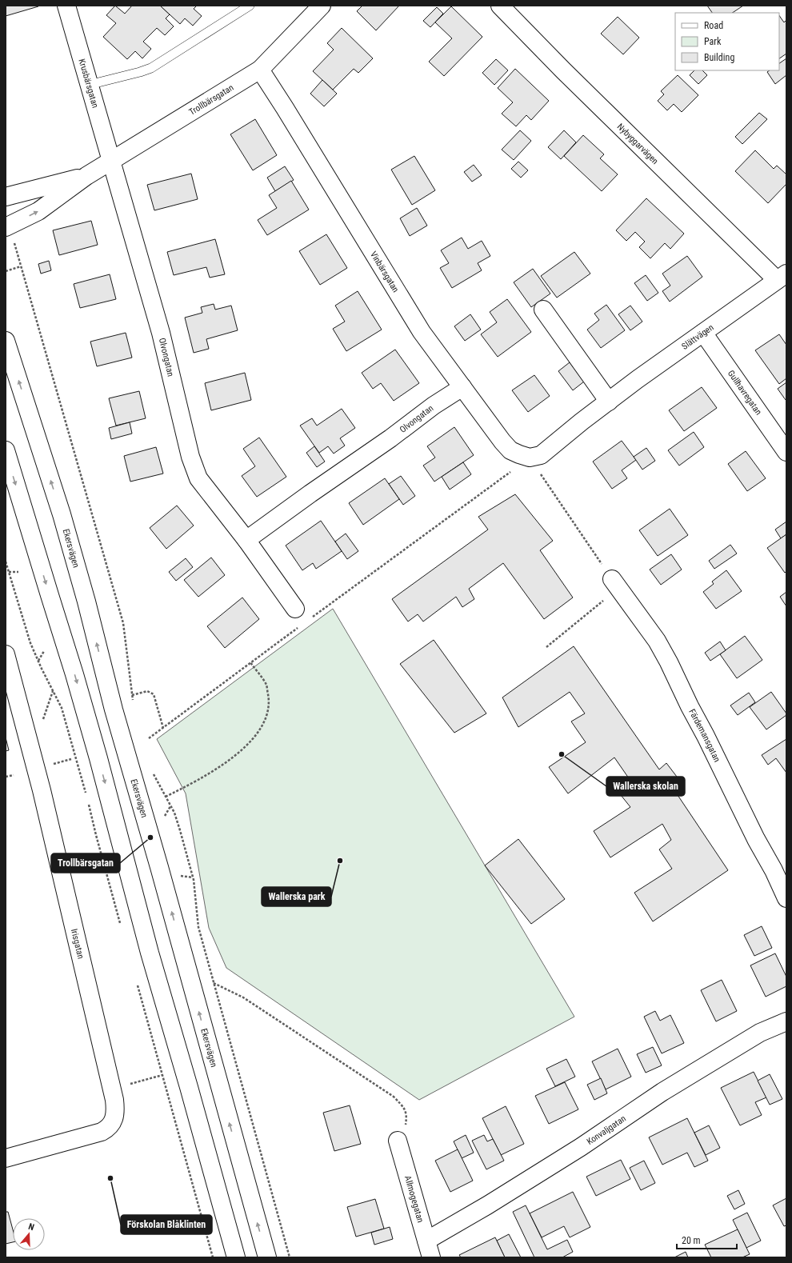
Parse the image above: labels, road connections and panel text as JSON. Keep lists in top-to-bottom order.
{
  "streets": {
    "street": [
      "Krusbärsgatan",
      "Trollbärsgatan",
      "Nybyggarvägen",
      "Vinbärsgatan",
      "Slättvägen",
      "Olvongatan",
      "Gullhavregatan",
      "Ekersvägen",
      "Färdemansgatan",
      "Irisgatan",
      "Konvaljgatan",
      "Allmogegatan"
    ]
  },
  "crossings": [
    ["Krusbärsgatan", "Trollbärsgatan"],
    ["Krusbärsgatan", "Olvongatan"],
    ["Trollbärsgatan", "Vinbärsgatan"],
    ["Trollbärsgatan", "Olvongatan"],
    ["Nybyggarvägen", "Slättvägen"],
    ["Vinbärsgatan", "Slättvägen"],
    ["Vinbärsgatan", "Olvongatan"],
    ["Slättvägen", "Gullhavregatan"],
    ["Konvaljgatan", "Allmogegatan"]
  ],
  "places": [
    "Wallerska skolan",
    "Trollbärsgatan",
    "Wallerska park",
    "Förskolan Blåklinten"
  ],
  "legend": ["Road", "Park", "Building"],
  "scale_bar": "20 m",
  "north": "top"
}
